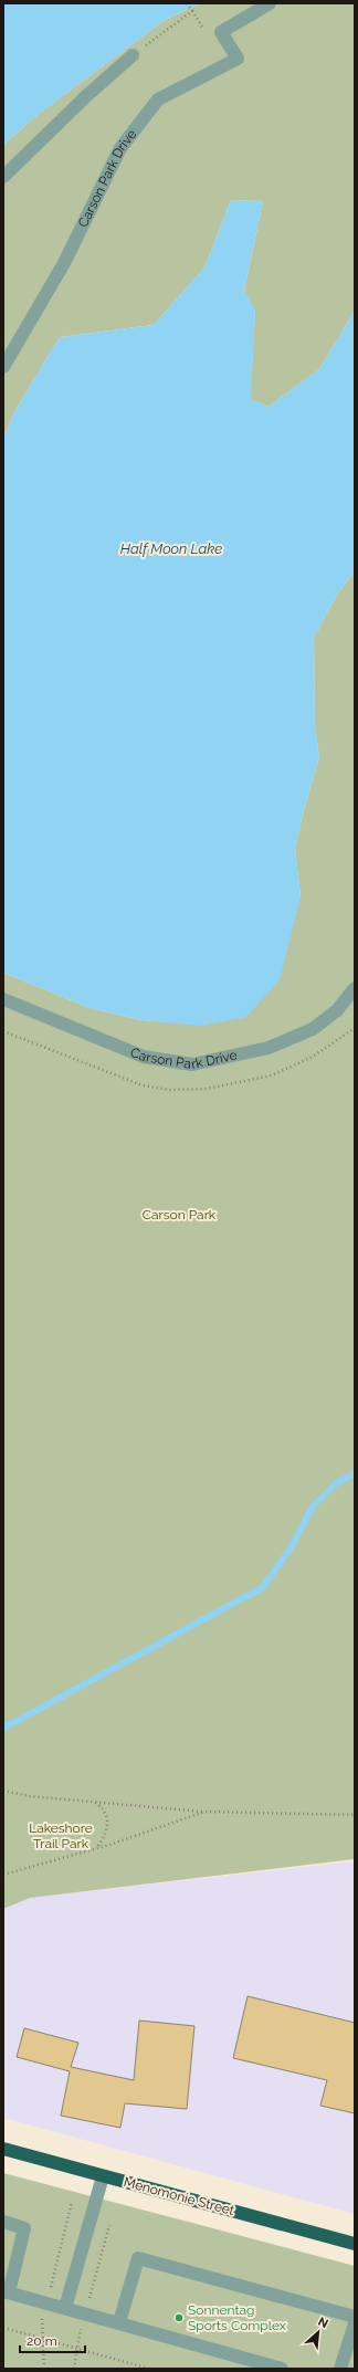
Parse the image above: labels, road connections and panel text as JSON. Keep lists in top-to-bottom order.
{
  "streets": {
    "main road": ["Menomonie Street"],
    "street": ["Carson Park Drive"]
  },
  "water": ["Half Moon Lake"],
  "parks": ["Carson Park", "Lakeshore Trail Park"],
  "places": ["Sonnentag Sports Complex"],
  "scale_bar": "20 m",
  "north": "top right"
}
